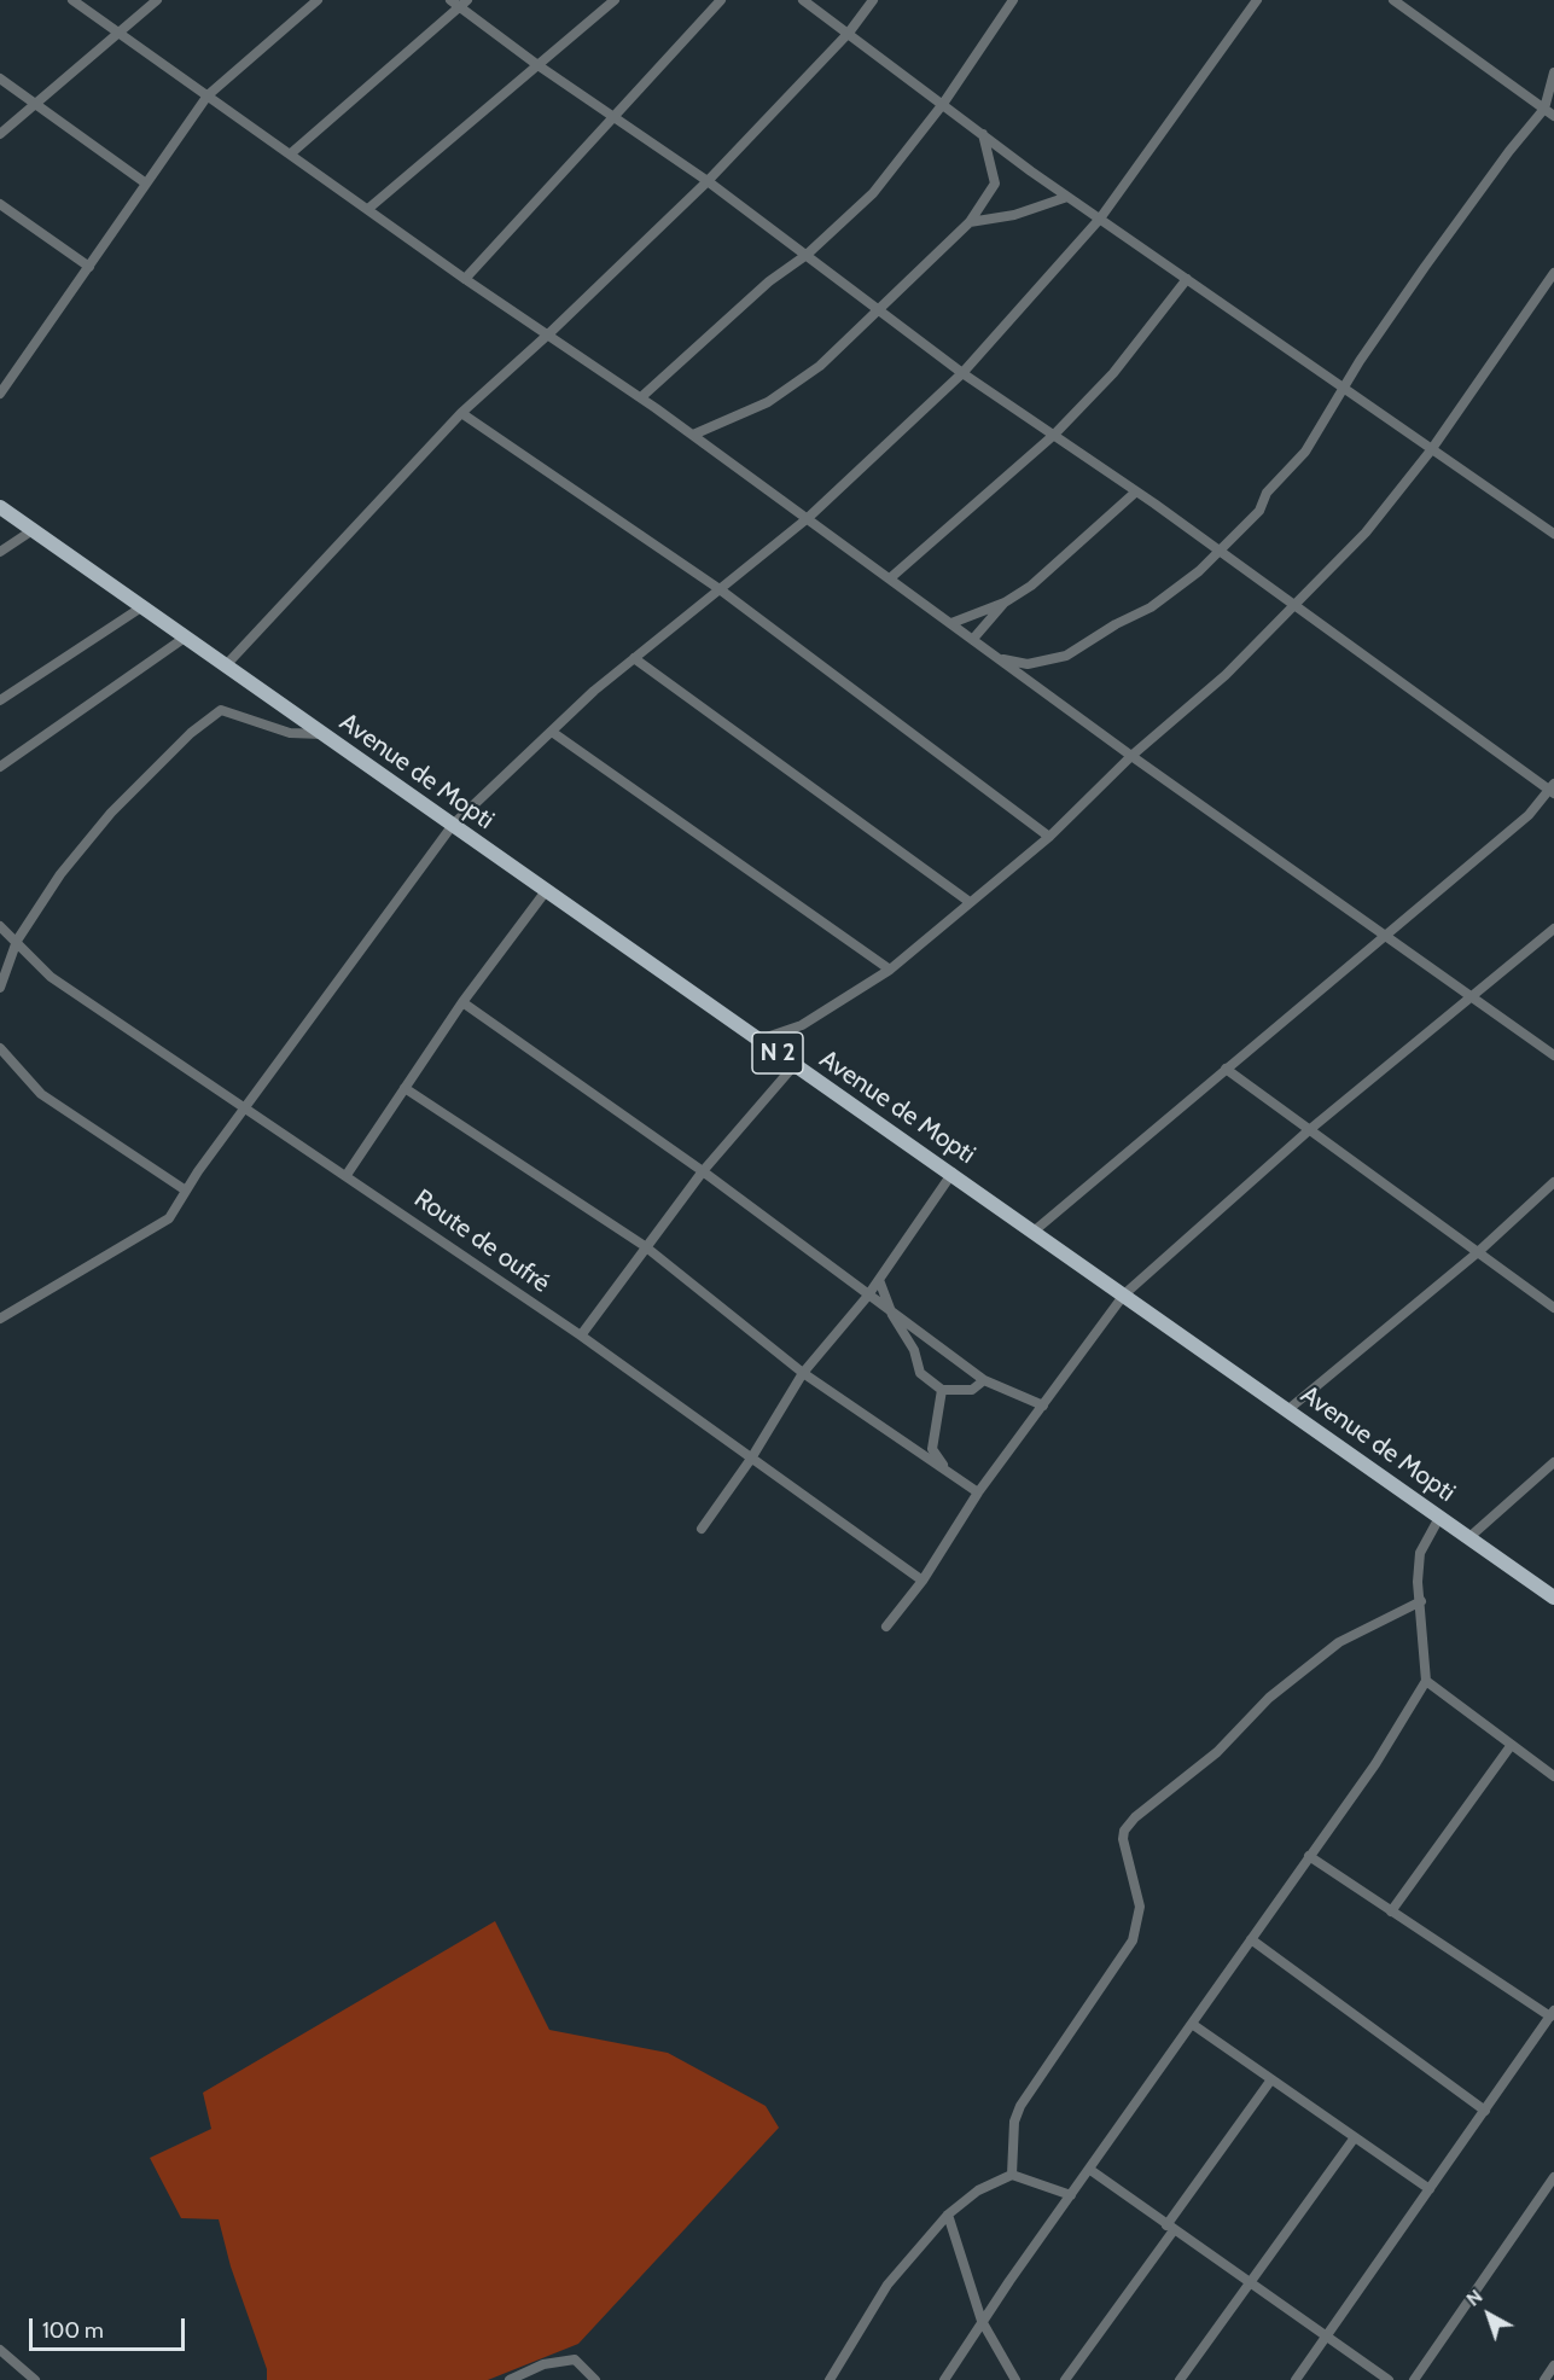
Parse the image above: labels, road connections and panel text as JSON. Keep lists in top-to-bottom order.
{
  "streets": {
    "main road": ["Avenue de Mopti", "N 2"],
    "street": ["Route de oufré"]
  },
  "scale_bar": "100 m",
  "north": "top left"
}
